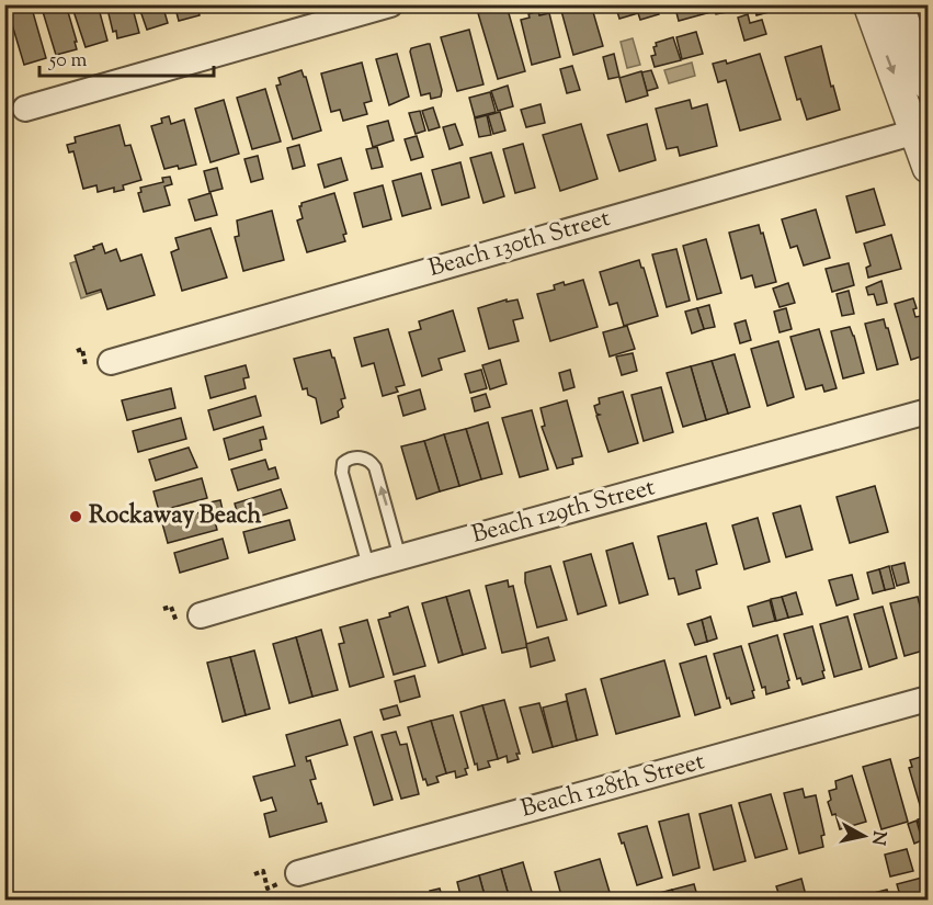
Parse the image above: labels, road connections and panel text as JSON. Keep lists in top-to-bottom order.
{
  "streets": {
    "street": ["Beach 130th Street", "Beach 129th Street", "Beach 128th Street"]
  },
  "places": ["Rockaway Beach"],
  "scale_bar": "50 m",
  "north": "right"
}
